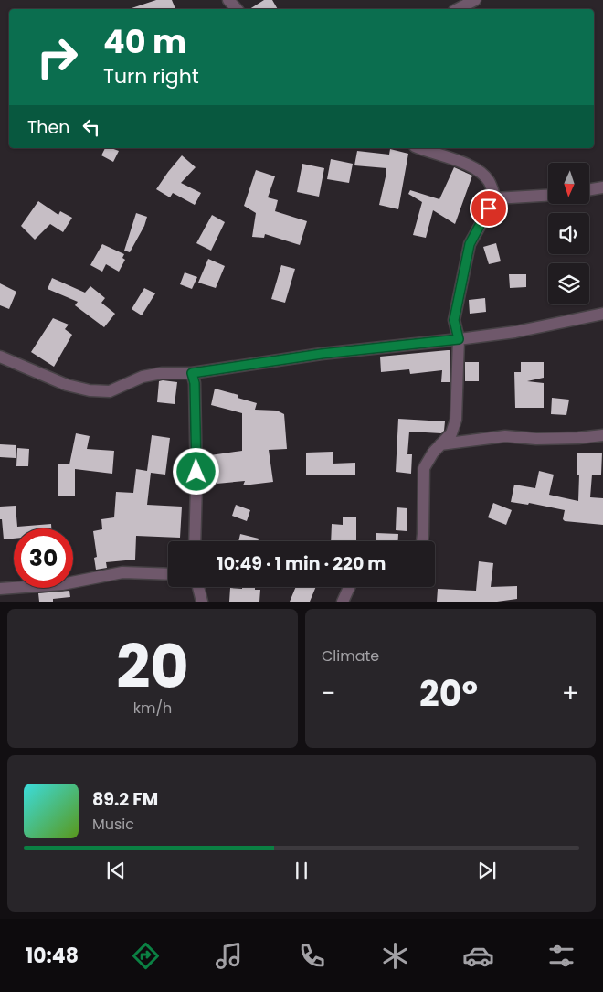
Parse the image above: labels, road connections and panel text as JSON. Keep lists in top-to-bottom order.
{
  "north": "bottom",
  "page": {
    "turn": ["40 m", "Turn right"],
    "then": "Then",
    "limit": "30",
    "trip": "10:49 · 1 min · 220 m",
    "tile": [
      ["20", "km/h"],
      "Climate"
    ],
    "heat": ["−", "20°", "+"],
    "song": ["89.2 FM", "Music"],
    "tabs": "10:48"
  }
}
